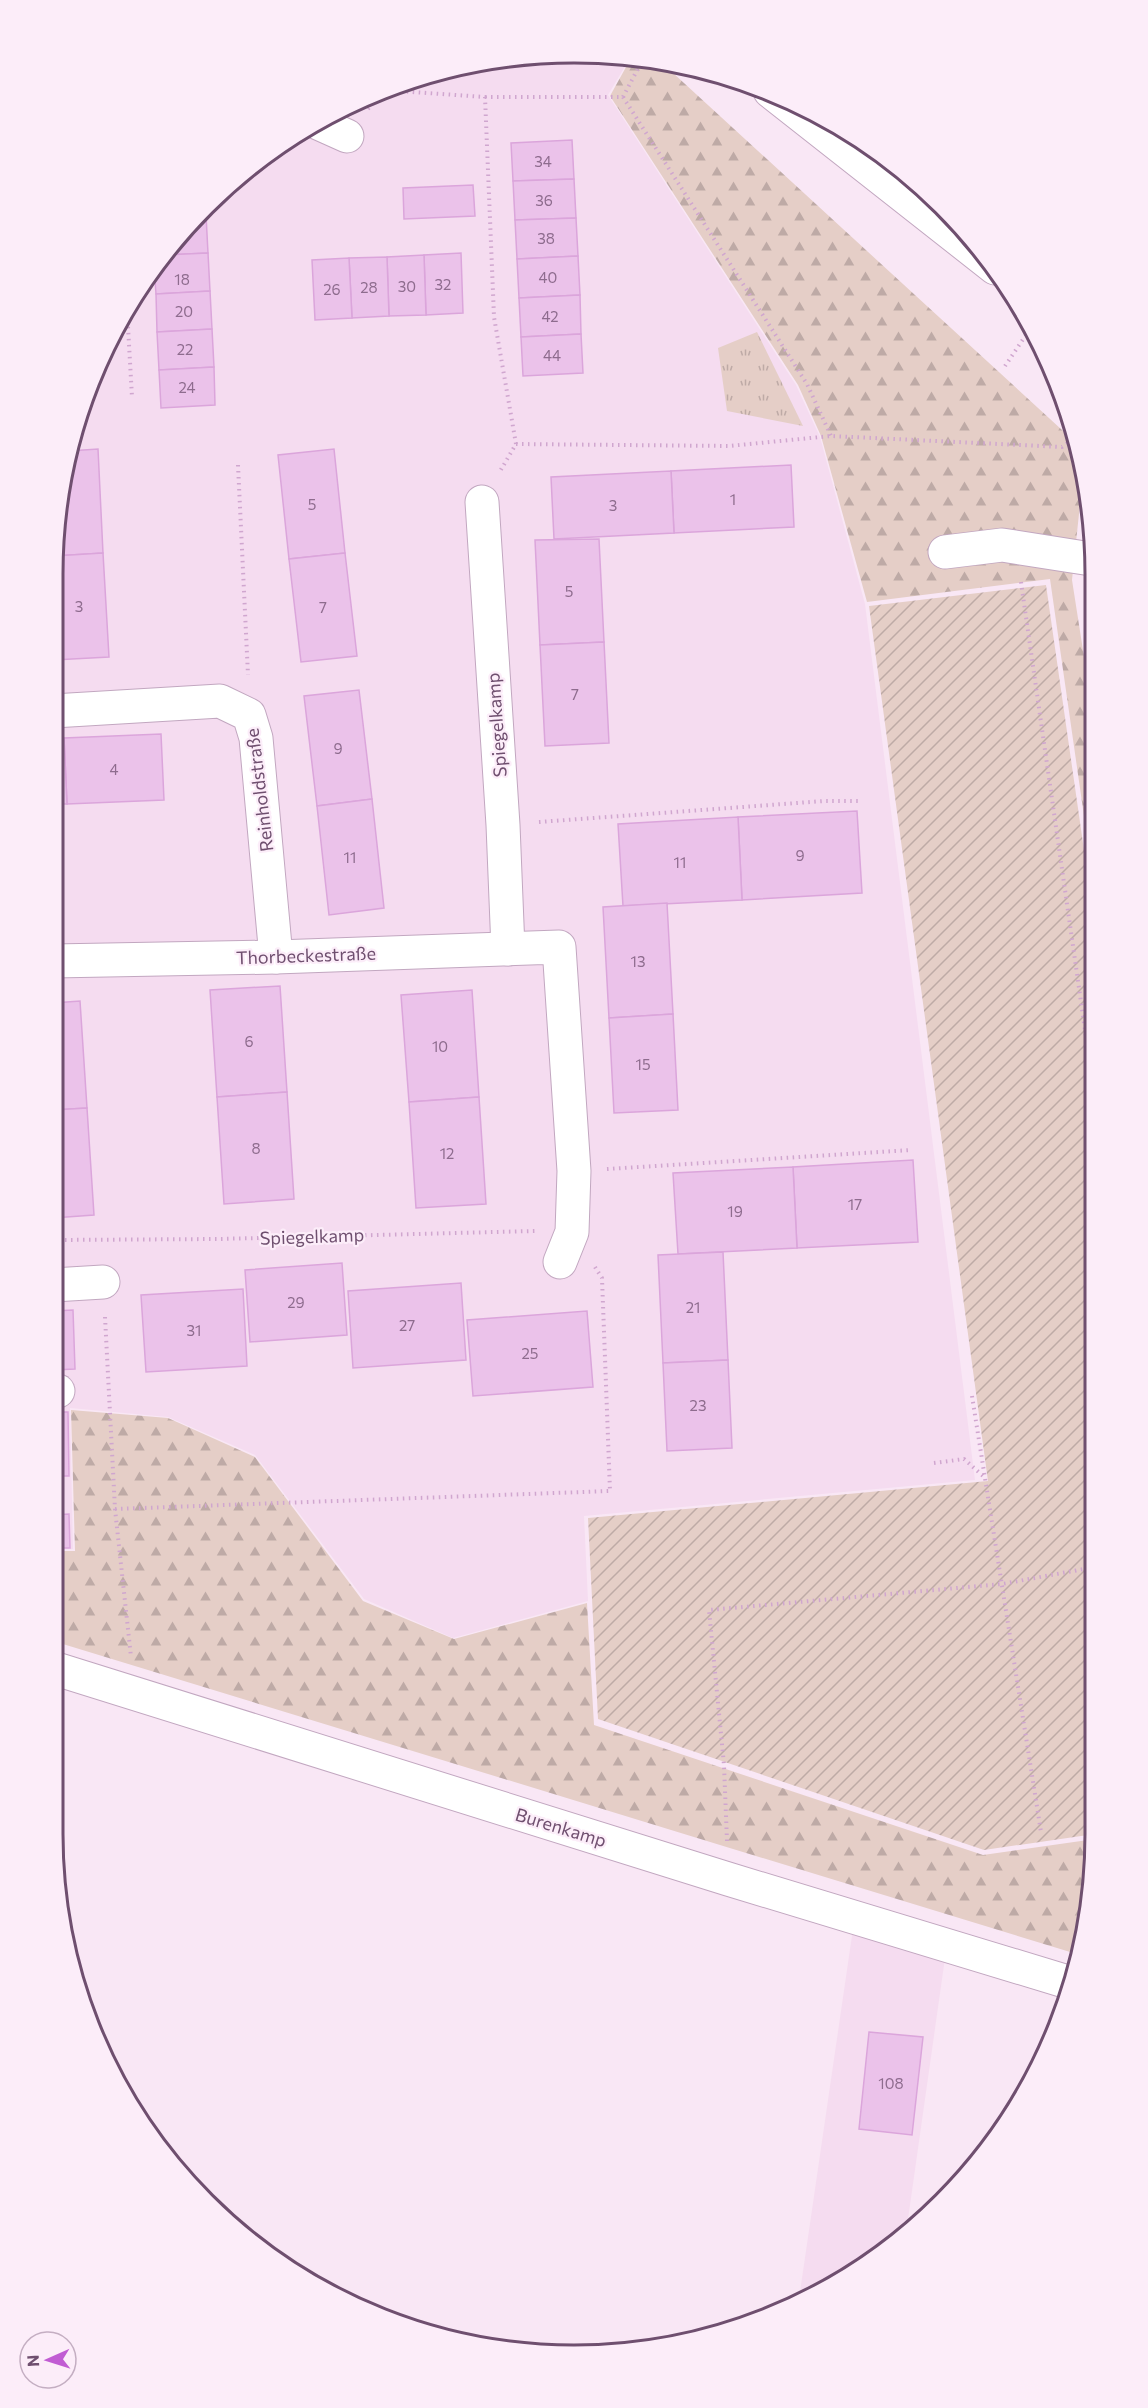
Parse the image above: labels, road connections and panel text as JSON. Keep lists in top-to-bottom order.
{
  "streets": {
    "street": [
      "Spiegelkamp",
      "Reinholdstraße",
      "Thorbeckestraße",
      "Burenkamp"
    ]
  },
  "crossings": [
    ["Spiegelkamp", "Thorbeckestraße"],
    ["Reinholdstraße", "Thorbeckestraße"]
  ],
  "house_numbers": [
    "34",
    "36",
    "38",
    "40",
    "18",
    "32",
    "30",
    "28",
    "26",
    "20",
    "42",
    "22",
    "44",
    "24",
    "1",
    "5",
    "3",
    "5",
    "3",
    "7",
    "7",
    "9",
    "4",
    "9",
    "11",
    "11",
    "13",
    "6",
    "10",
    "15",
    "8",
    "12",
    "17",
    "19",
    "29",
    "21",
    "27",
    "31",
    "25",
    "23",
    "108"
  ],
  "north": "left"
}
